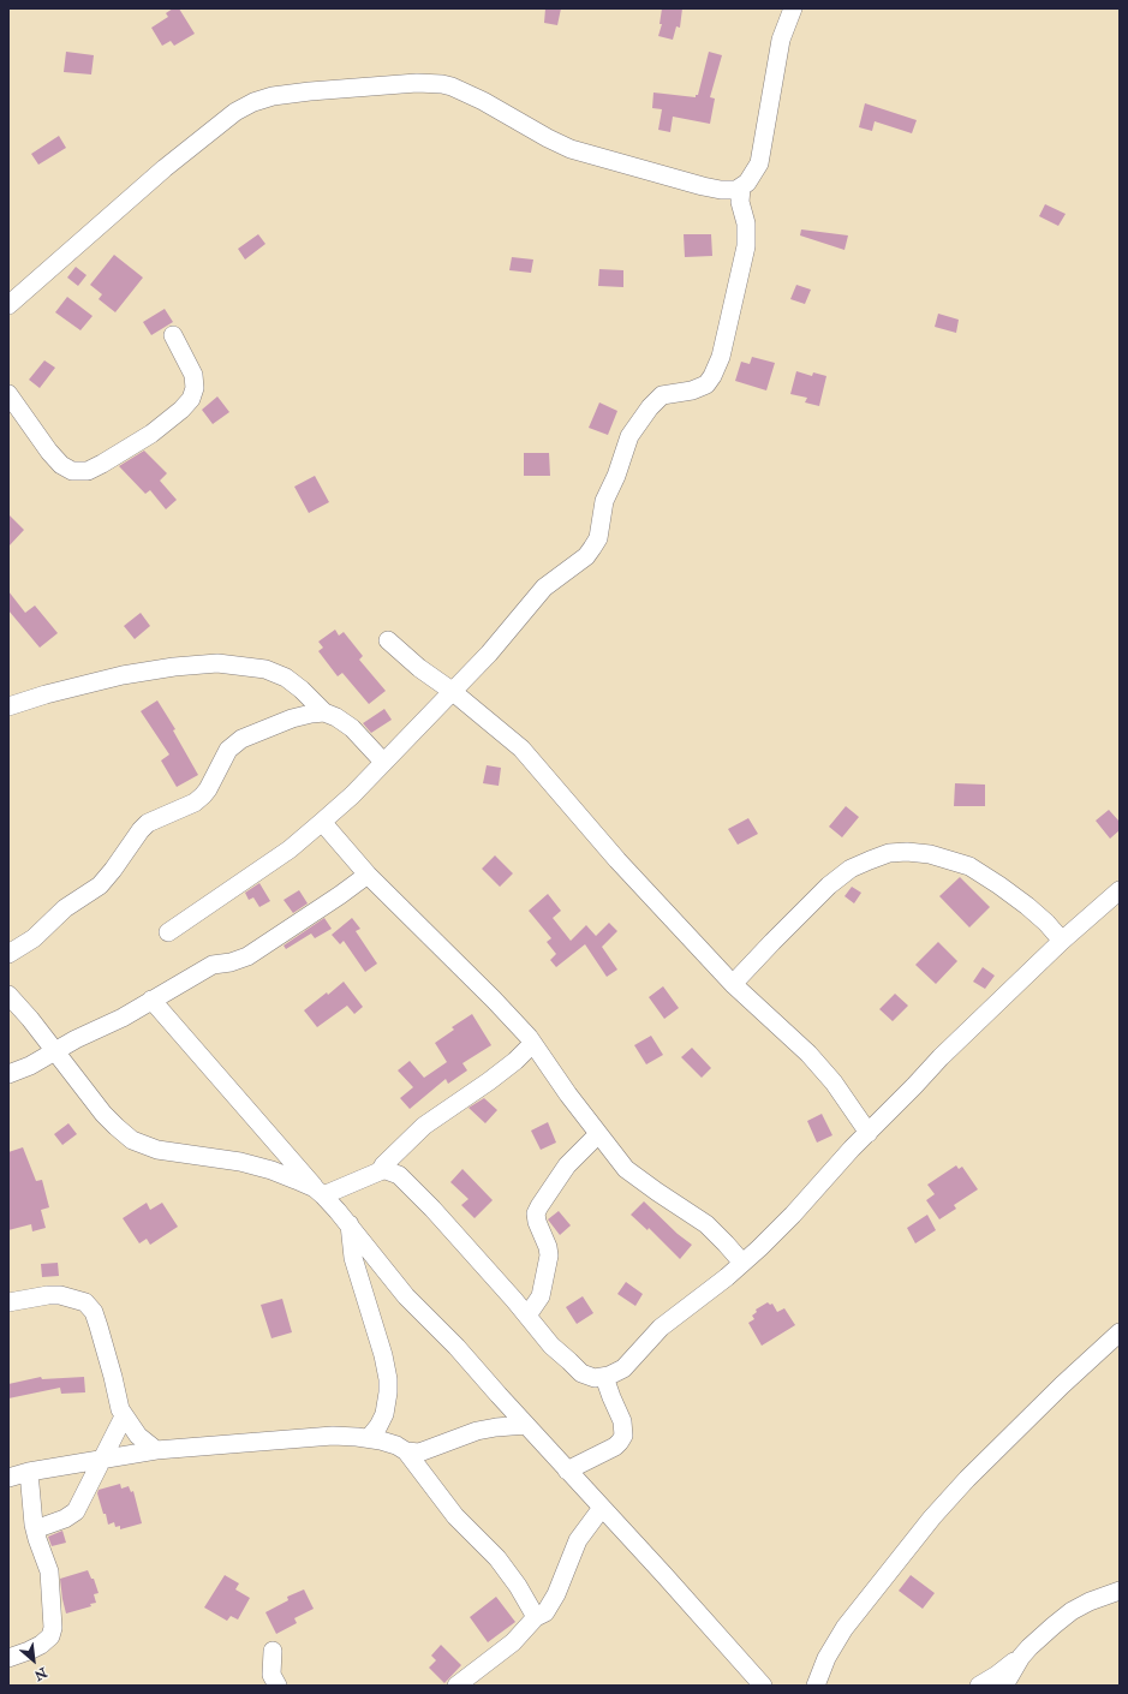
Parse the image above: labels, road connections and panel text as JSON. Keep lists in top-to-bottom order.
{
  "north": "bottom right"
}
